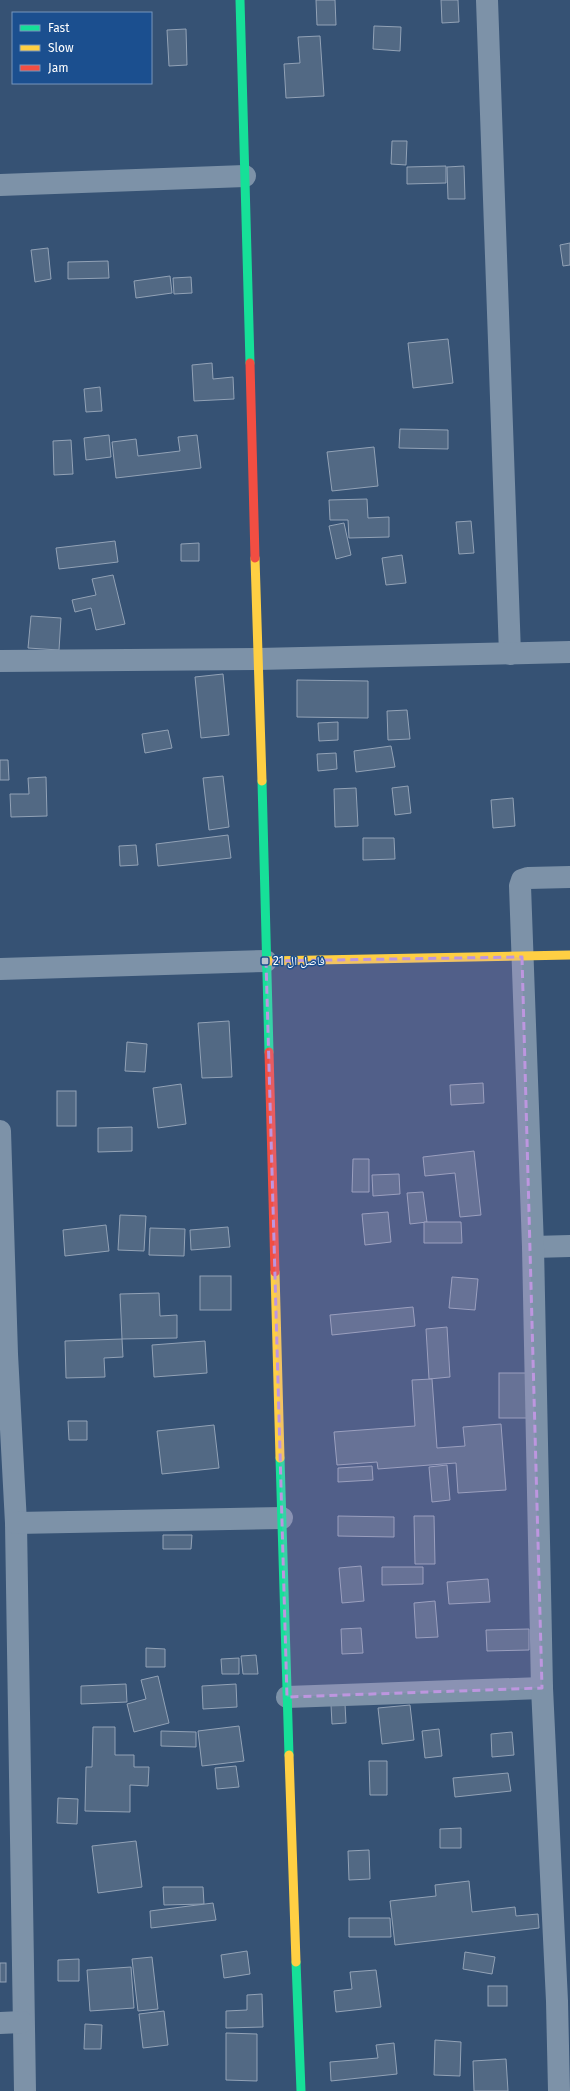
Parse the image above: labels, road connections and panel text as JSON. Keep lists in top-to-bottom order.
{
  "places": {
    "transit": ["فاصل ال 21"]
  },
  "legend": ["Fast", "Slow", "Jam"]
}
